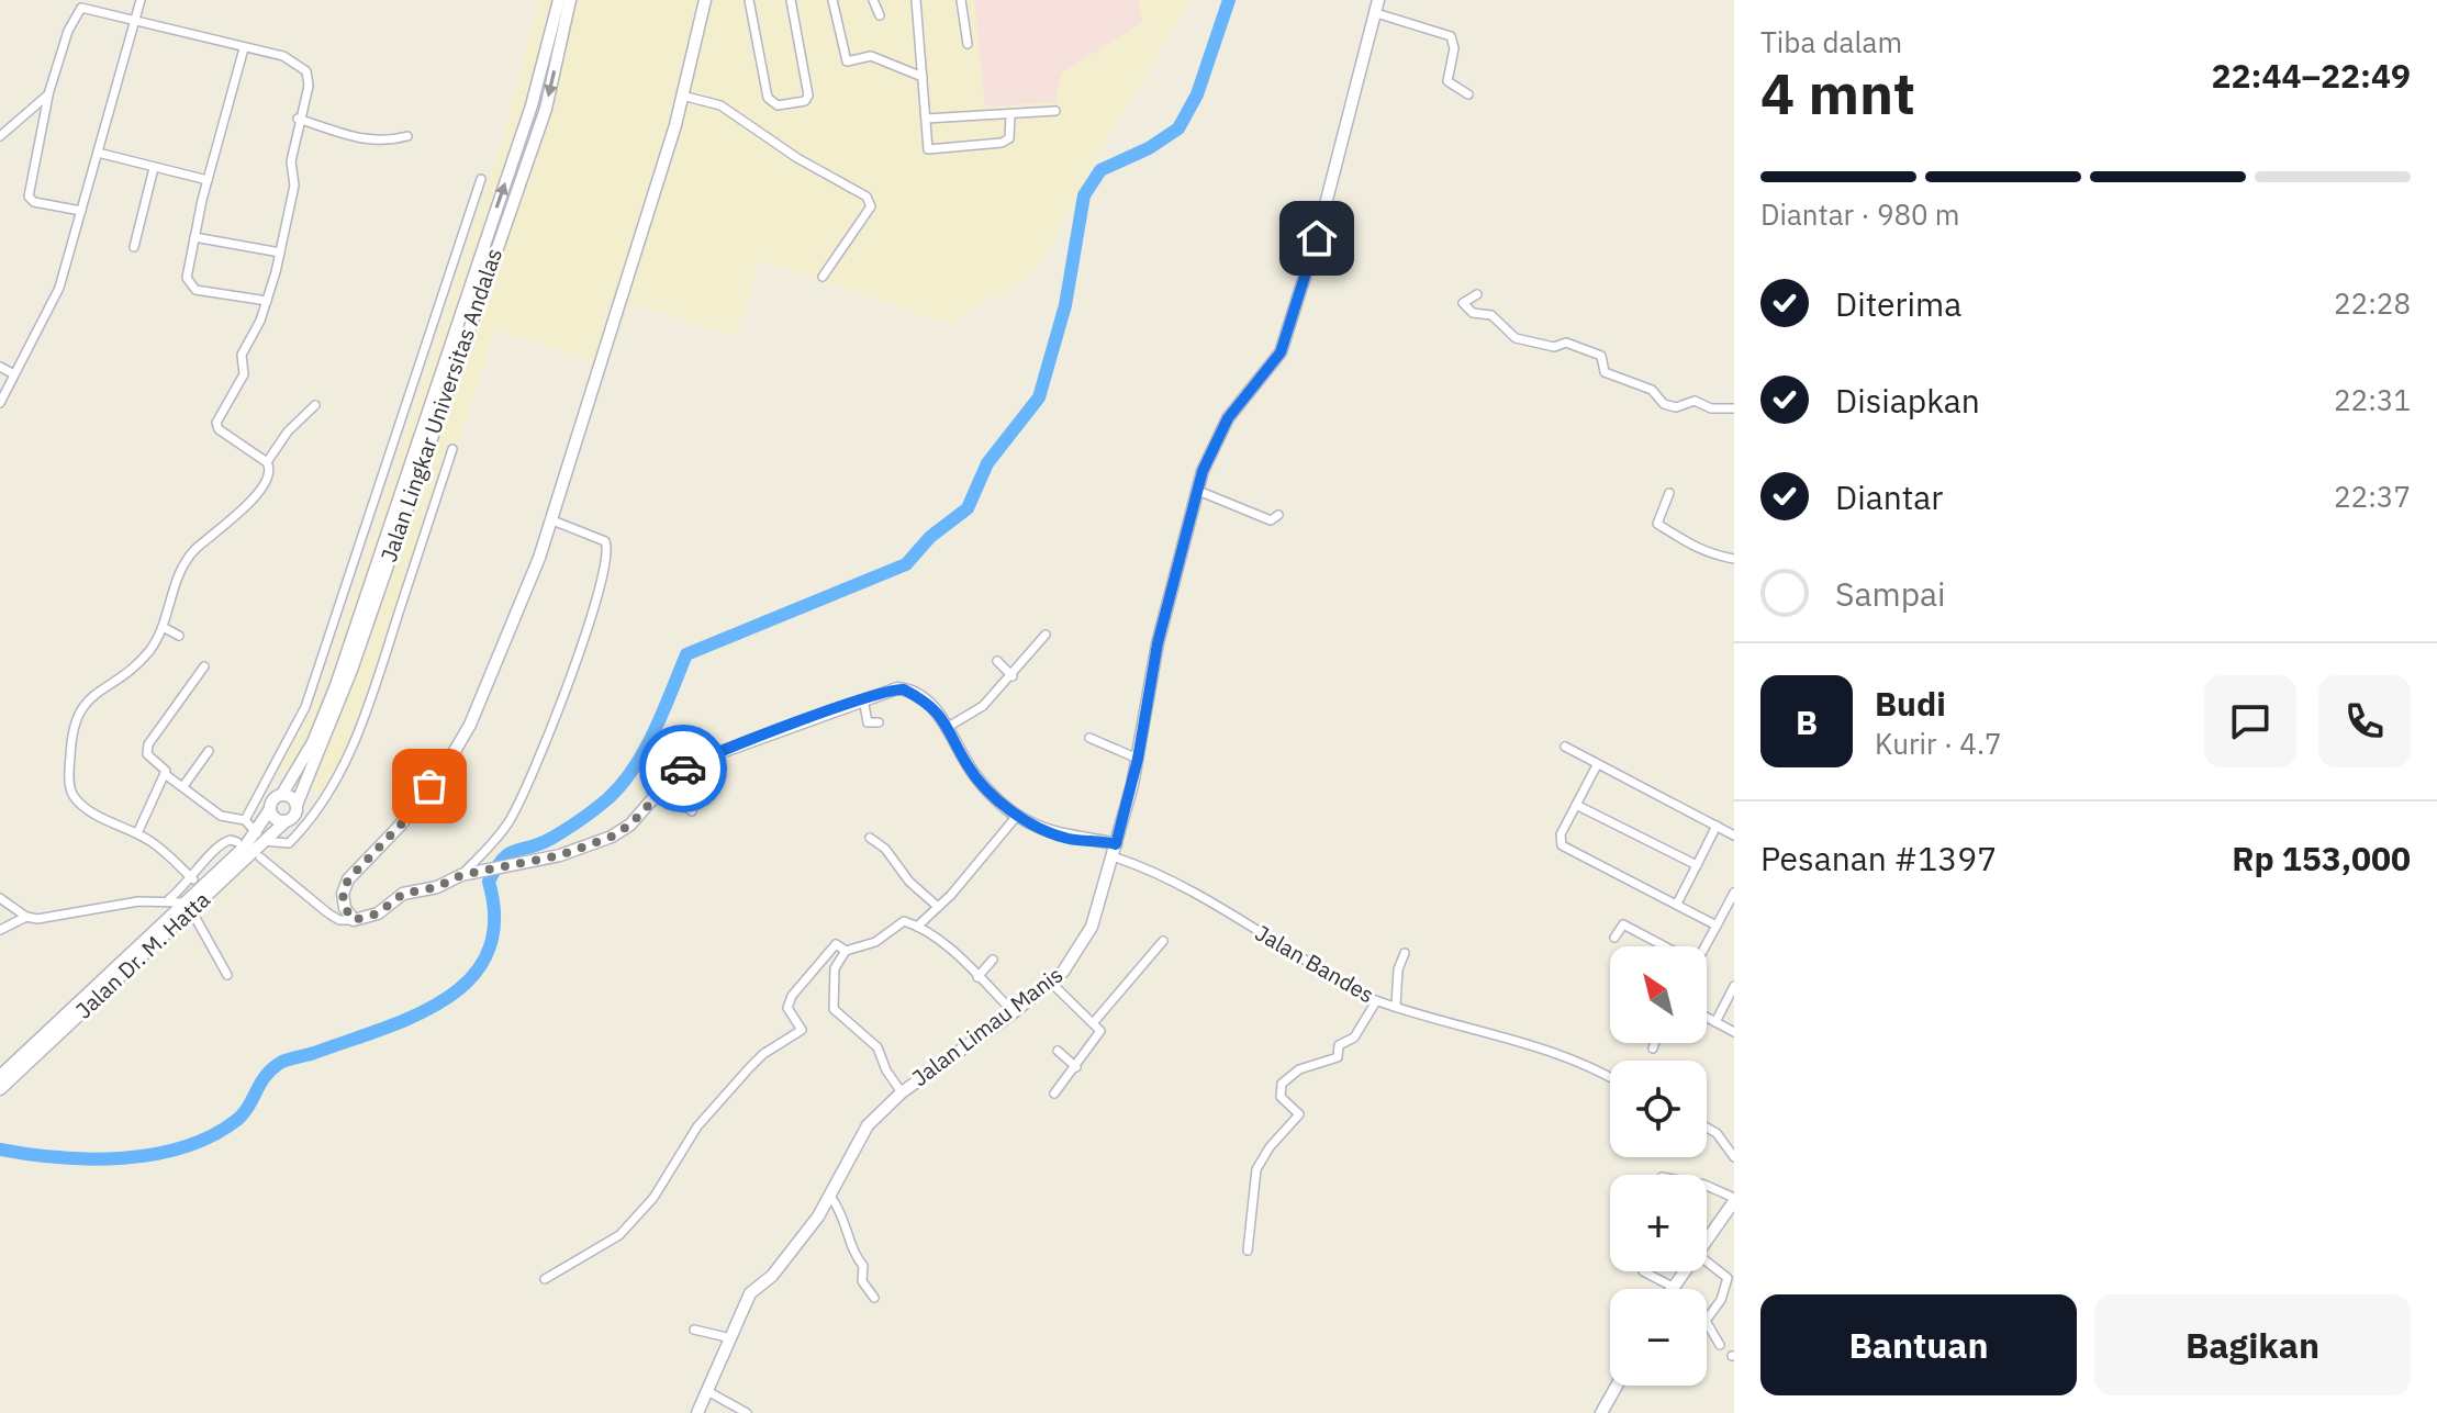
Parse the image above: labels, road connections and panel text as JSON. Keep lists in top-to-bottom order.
{
  "streets": {
    "street": [
      "Jalan Lingkar Universitas Andalas",
      "Jalan Dr. M. Hatta",
      "Jalan Bandes",
      "Jalan Limau Manis"
    ]
  },
  "crossings": [
    ["Jalan Lingkar Universitas Andalas", "Jalan Dr. M. Hatta"],
    ["Jalan Bandes", "Jalan Limau Manis"]
  ],
  "north": "top left",
  "page": {
    "heading": ["4 mnt", "Tiba dalam", "22:44–22:49"],
    "panel": [
      "Budi",
      "Kurir · 4.7",
      "Pesanan #1397",
      "Rp 153,000"
    ],
    "bar": "Diantar · 980 m",
    "list": [
      ["Diterima", "22:28"],
      ["Disiapkan", "22:31"],
      ["Diantar", "22:37"],
      "Sampai"
    ],
    "round": "B",
    "map_buttons": ["+", "−"],
    "buttons": ["Bantuan", "Bagikan"]
  }
}
